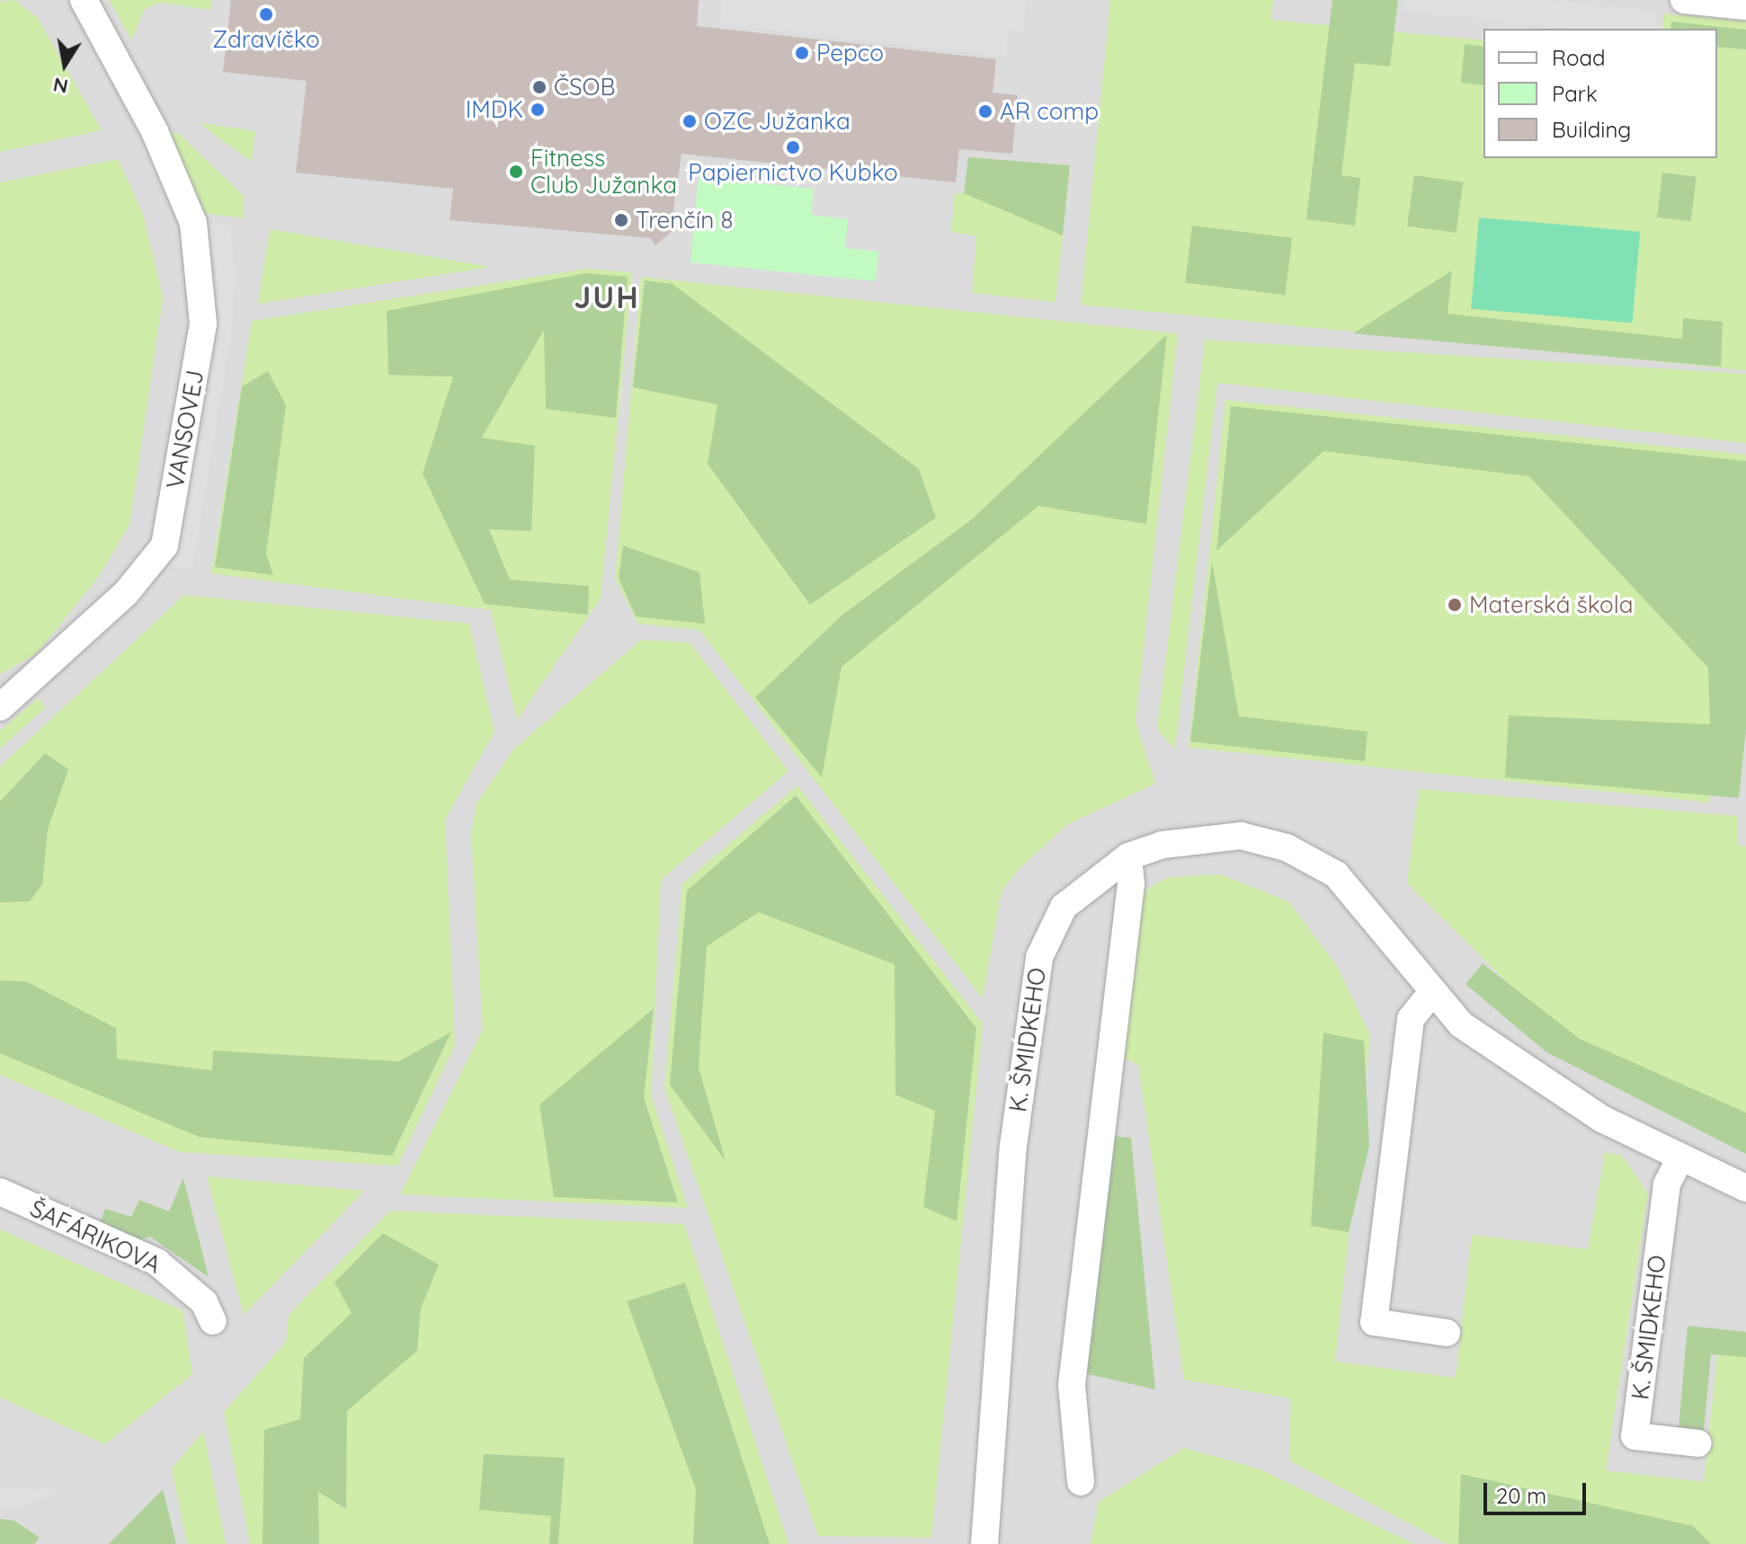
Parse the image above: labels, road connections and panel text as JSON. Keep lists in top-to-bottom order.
{
  "streets": {
    "street": ["VANSOVEJ", "K. ŠMIDKEHO", "ŠAFÁRIKOVA"]
  },
  "districts": ["JUH"],
  "places": [
    "Zdravíčko",
    "Pepco",
    "ČSOB",
    "IMDK",
    "AR comp",
    "OZC Južanka",
    "Papiernictvo Kubko",
    "Fitness Club Južanka",
    "Trenčín 8",
    "Materská škola"
  ],
  "legend": ["Road", "Park", "Building"],
  "scale_bar": "20 m",
  "north": "bottom"
}
